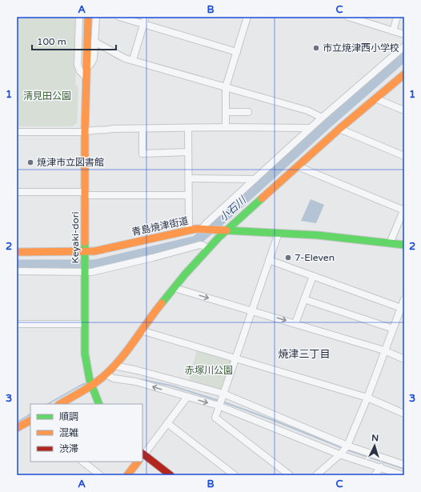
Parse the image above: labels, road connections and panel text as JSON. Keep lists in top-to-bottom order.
{
  "streets": {
    "street": ["青島焼津街道", "Keyaki-dori"]
  },
  "crossings": [
    ["青島焼津街道", "Keyaki-dori"]
  ],
  "districts": ["焼津三丁目"],
  "water": ["小石川"],
  "parks": ["清見田公園", "赤塚川公園"],
  "places": ["市立焼津西小学校", "焼津市立図書館", "7-Eleven"],
  "legend": ["順調", "混雑", "渋滞"],
  "scale_bar": "100 m",
  "north": "top",
  "grid": {
    "columns": ["A", "B", "C"],
    "rows": ["1", "2", "3"]
  }
}
